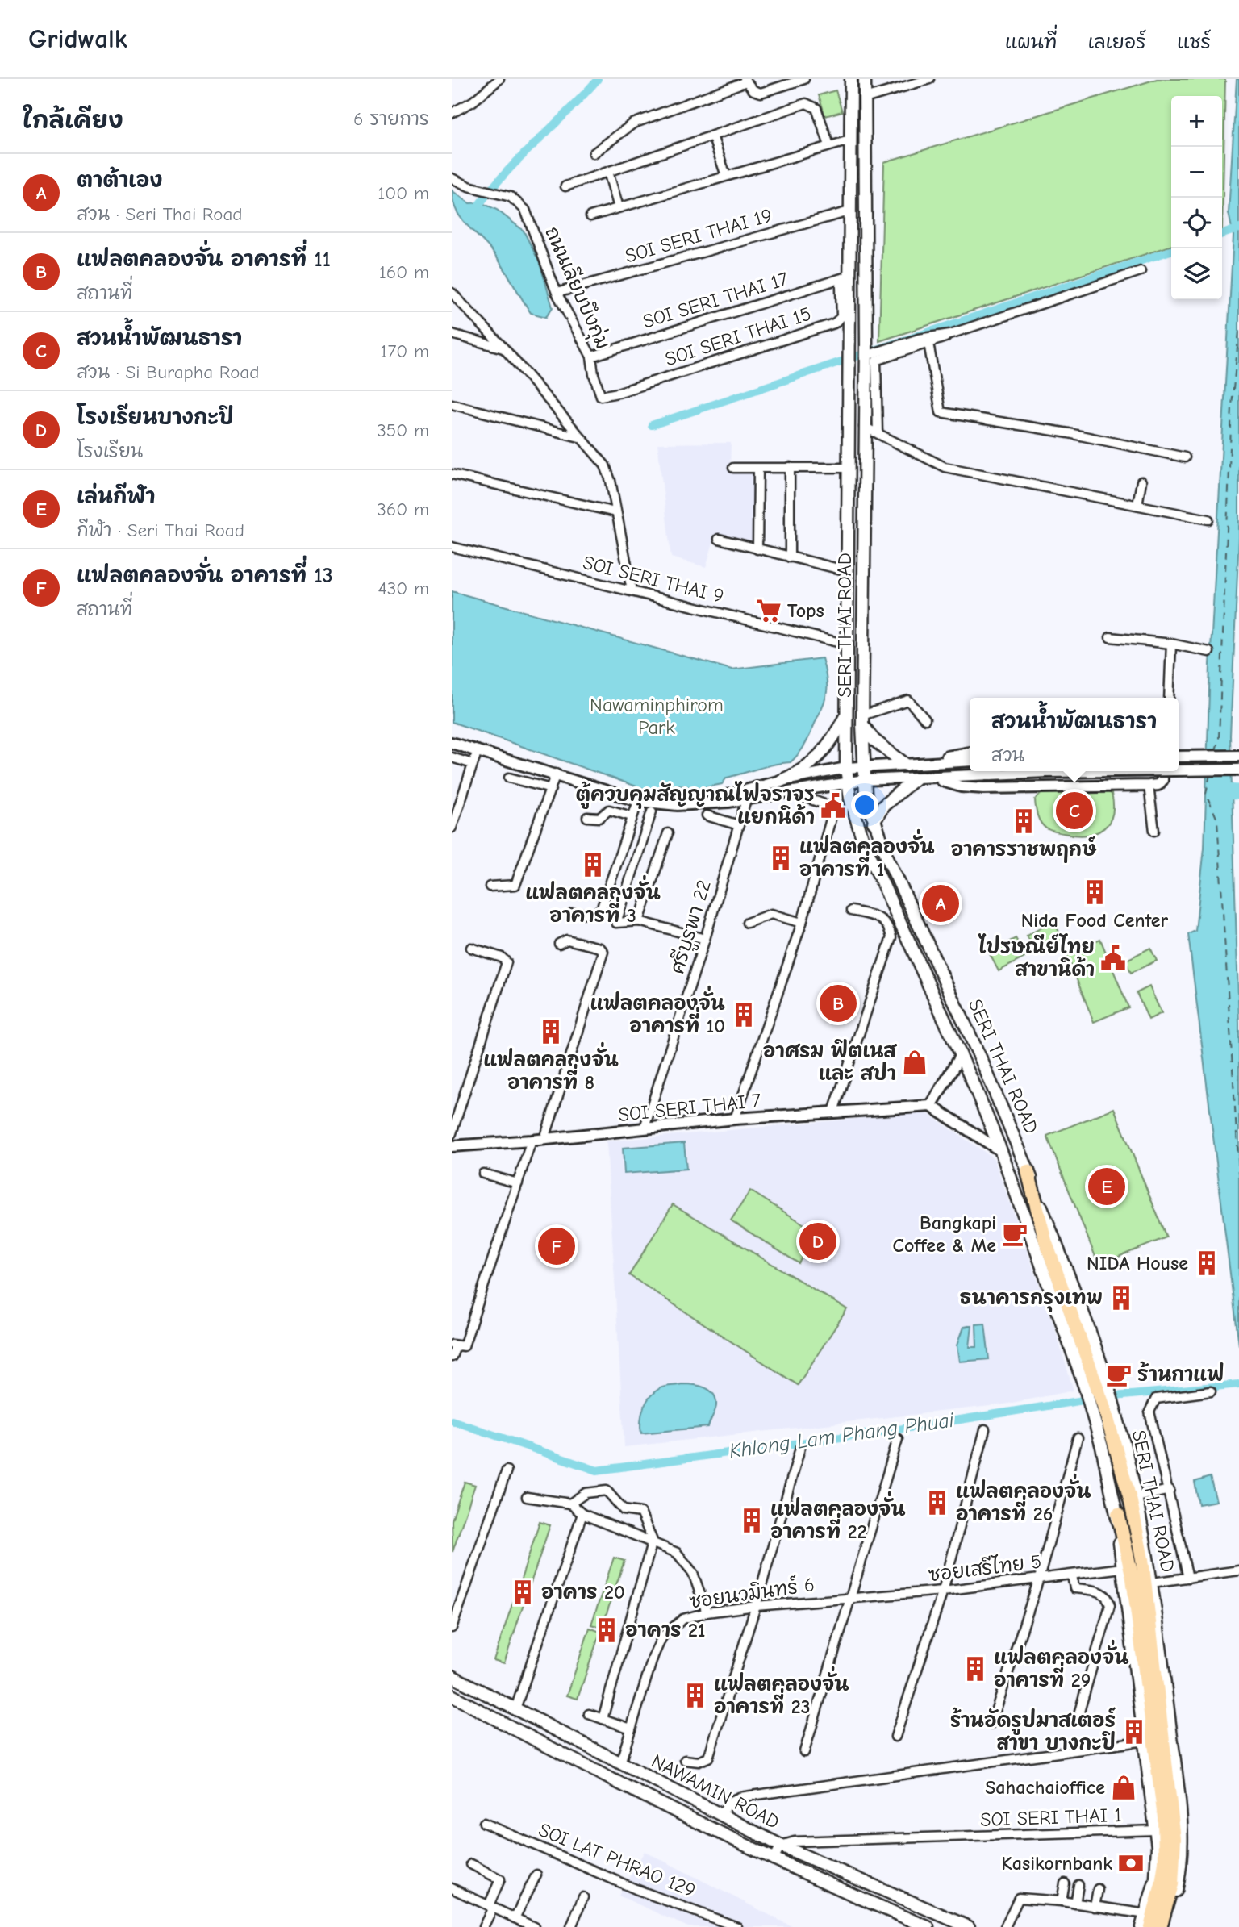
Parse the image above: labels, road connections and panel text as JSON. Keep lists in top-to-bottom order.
{
  "streets": {
    "main road": ["SERI THAI ROAD", "NAWAMIN ROAD"],
    "street": [
      "SOI SERI THAI 19",
      "ถนนเลียบบึงกุ่ม",
      "SOI SERI THAI 17",
      "SOI SERI THAI 15",
      "SOI SERI THAI 9",
      "ศรีบูรพา 22",
      "SOI SERI THAI 7",
      "ซอยเสรีไทย 5",
      "ซอยนวมินทร์ 6",
      "SOI SERI THAI 1",
      "SOI LAT PHRAO 129"
    ]
  },
  "crossings": [
    ["SOI SERI THAI 19", "ถนนเลียบบึงกุ่ม"],
    ["SOI SERI THAI 19", "SERI THAI ROAD"],
    ["ถนนเลียบบึงกุ่ม", "SOI SERI THAI 17"],
    ["ถนนเลียบบึงกุ่ม", "SOI SERI THAI 15"],
    ["SOI SERI THAI 17", "SOI SERI THAI 15"],
    ["SOI SERI THAI 17", "SERI THAI ROAD"],
    ["SOI SERI THAI 15", "SERI THAI ROAD"],
    ["SOI SERI THAI 9", "SERI THAI ROAD"],
    ["SERI THAI ROAD", "ซอยเสรีไทย 5"],
    ["SERI THAI ROAD", "SOI SERI THAI 1"],
    ["ศรีบูรพา 22", "SOI SERI THAI 7"],
    ["ซอยเสรีไทย 5", "ซอยนวมินทร์ 6"],
    ["ซอยนวมินทร์ 6", "NAWAMIN ROAD"],
    ["NAWAMIN ROAD", "SOI SERI THAI 1"]
  ],
  "water": ["Khlong Lam Phang Phuai"],
  "parks": ["Nawaminphirom Park"],
  "places": {
    "supermarket": ["Tops"],
    "public building": ["ตู้ควบคุมสัญญาณไฟจราจร แยกนิด้า", "ไปรษณีย์ไทย สาขานิด้า"],
    "building": [
      "อาคารราชพฤกษ์",
      "แฟลตคลองจั่น อาคารที่ 1",
      "แฟลตคลองจั่น อาคารที่ 3",
      "Nida Food Center",
      "แฟลตคลองจั่น อาคารที่ 10",
      "แฟลตคลองจั่น อาคารที่ 8",
      "NIDA House",
      "ธนาคารกรุงเทพ",
      "แฟลตคลองจั่น อาคารที่ 26",
      "แฟลตคลองจั่น อาคารที่ 22",
      "อาคาร 20",
      "อาคาร 21",
      "แฟลตคลองจั่น อาคารที่ 29",
      "แฟลตคลองจั่น อาคารที่ 23",
      "ร้านอัดรูปมาสเตอร์ สาขา บางกะปิ"
    ],
    "shop": ["อาศรม ฟิตเนส และ สปา", "Sahachaioffice"],
    "cafe": ["Bangkapi Coffee & Me", "ร้านกาแฟ"],
    "bank": ["Kasikornbank"]
  },
  "page": {
    "header": "Gridwalk",
    "nav": ["แผนที่", "เลเยอร์", "แชร์"],
    "heading": ["ใกล้เคียง", "6 รายการ"],
    "map_buttons": ["+", "−"],
    "list": [
      {
        "mark": "A",
        "name": "ตาต้าเอง",
        "note": "สวน · Seri Thai Road",
        "value": "100 m"
      },
      {
        "mark": "B",
        "name": "แฟลตคลองจั่น อาคารที่ 11",
        "note": "สถานที่",
        "value": "160 m"
      },
      {
        "mark": "C",
        "name": "สวนน้ำพัฒนธารา",
        "note": "สวน · Si Burapha Road",
        "value": "170 m"
      },
      {
        "mark": "D",
        "name": "โรงเรียนบางกะปิ",
        "note": "โรงเรียน",
        "value": "350 m"
      },
      {
        "mark": "E",
        "name": "เล่นกีฬา",
        "note": "กีฬา · Seri Thai Road",
        "value": "360 m"
      },
      {
        "mark": "F",
        "name": "แฟลตคลองจั่น อาคารที่ 13",
        "note": "สถานที่",
        "value": "430 m"
      }
    ],
    "popup": ["สวนน้ำพัฒนธารา", "สวน"],
    "pins": [
      "C",
      "A",
      "B",
      "E",
      "D",
      "F"
    ]
  }
}
